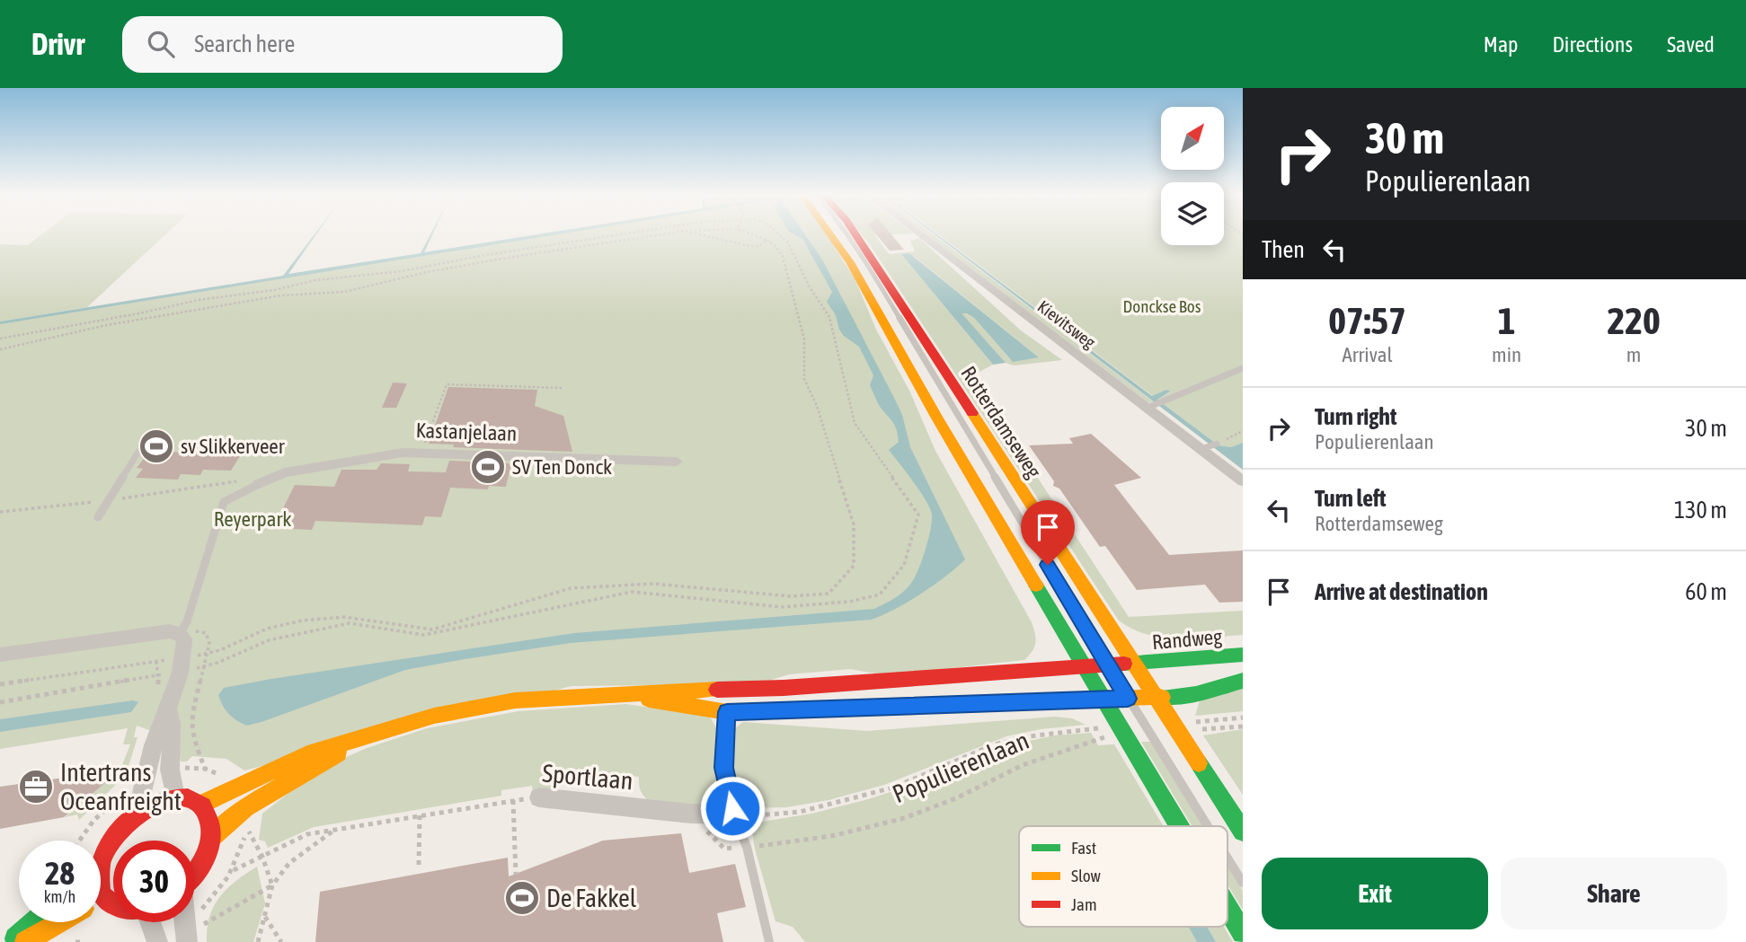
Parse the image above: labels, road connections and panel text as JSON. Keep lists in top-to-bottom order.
{
  "streets": {
    "main road": ["Rotterdamseweg", "Randweg", "Populierenlaan"],
    "street": ["Kievitsweg", "Kastanjelaan", "Sportlaan"]
  },
  "crossings": [
    ["Rotterdamseweg", "Randweg"],
    ["Rotterdamseweg", "Populierenlaan"],
    ["Randweg", "Populierenlaan"],
    ["Populierenlaan", "Sportlaan"]
  ],
  "parks": ["Donckse Bos", "Reyerpark"],
  "places": {
    "sports": ["sv Slikkerveer", "SV Ten Donck", "De Fakkel"],
    "office": ["Intertrans Oceanfreight"]
  },
  "legend": ["Fast", "Slow", "Jam"],
  "north": "top right",
  "page": {
    "header": "Drivr",
    "search": "Search here",
    "nav": ["Map", "Directions", "Saved"],
    "turn": ["30 m", "Populierenlaan"],
    "then": "Then",
    "eta": [
      "07:57",
      "Arrival",
      "1",
      "min",
      "220",
      "m"
    ],
    "list": [
      {
        "name": "Turn right",
        "note": "Populierenlaan",
        "value": "30 m"
      },
      {
        "name": "Turn left",
        "note": "Rotterdamseweg",
        "value": "130 m"
      },
      {
        "name": "Arrive at destination",
        "value": "60 m"
      }
    ],
    "speed": "28 km/h",
    "limit": "30",
    "buttons": ["Exit", "Share"]
  }
}
